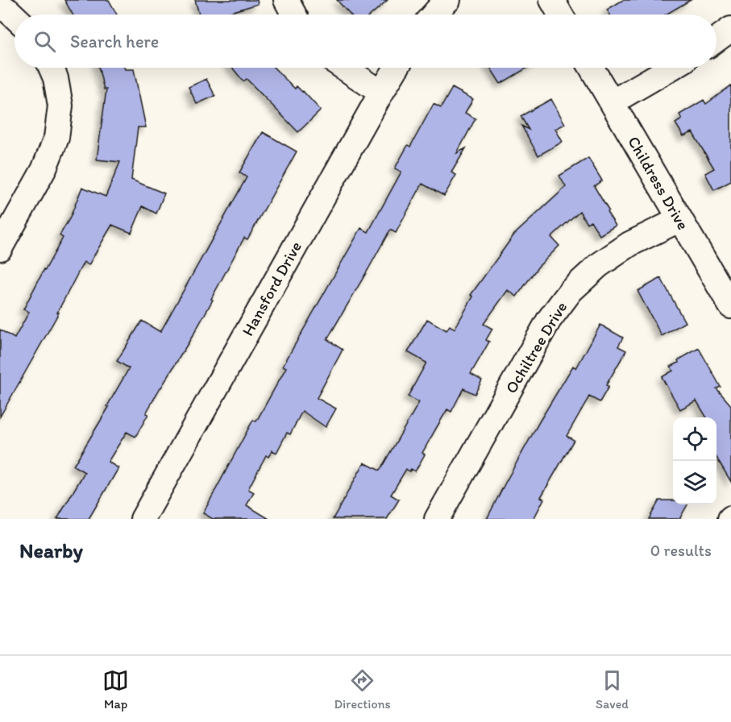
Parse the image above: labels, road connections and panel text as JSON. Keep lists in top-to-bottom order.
{
  "streets": {
    "street": ["Childress Drive", "Hansford Drive", "Ochiltree Drive"]
  },
  "crossings": [
    ["Childress Drive", "Ochiltree Drive"]
  ],
  "page": {
    "search": "Search here",
    "heading": ["Nearby", "0 results"],
    "nav": ["Map", "Directions", "Saved"]
  }
}
